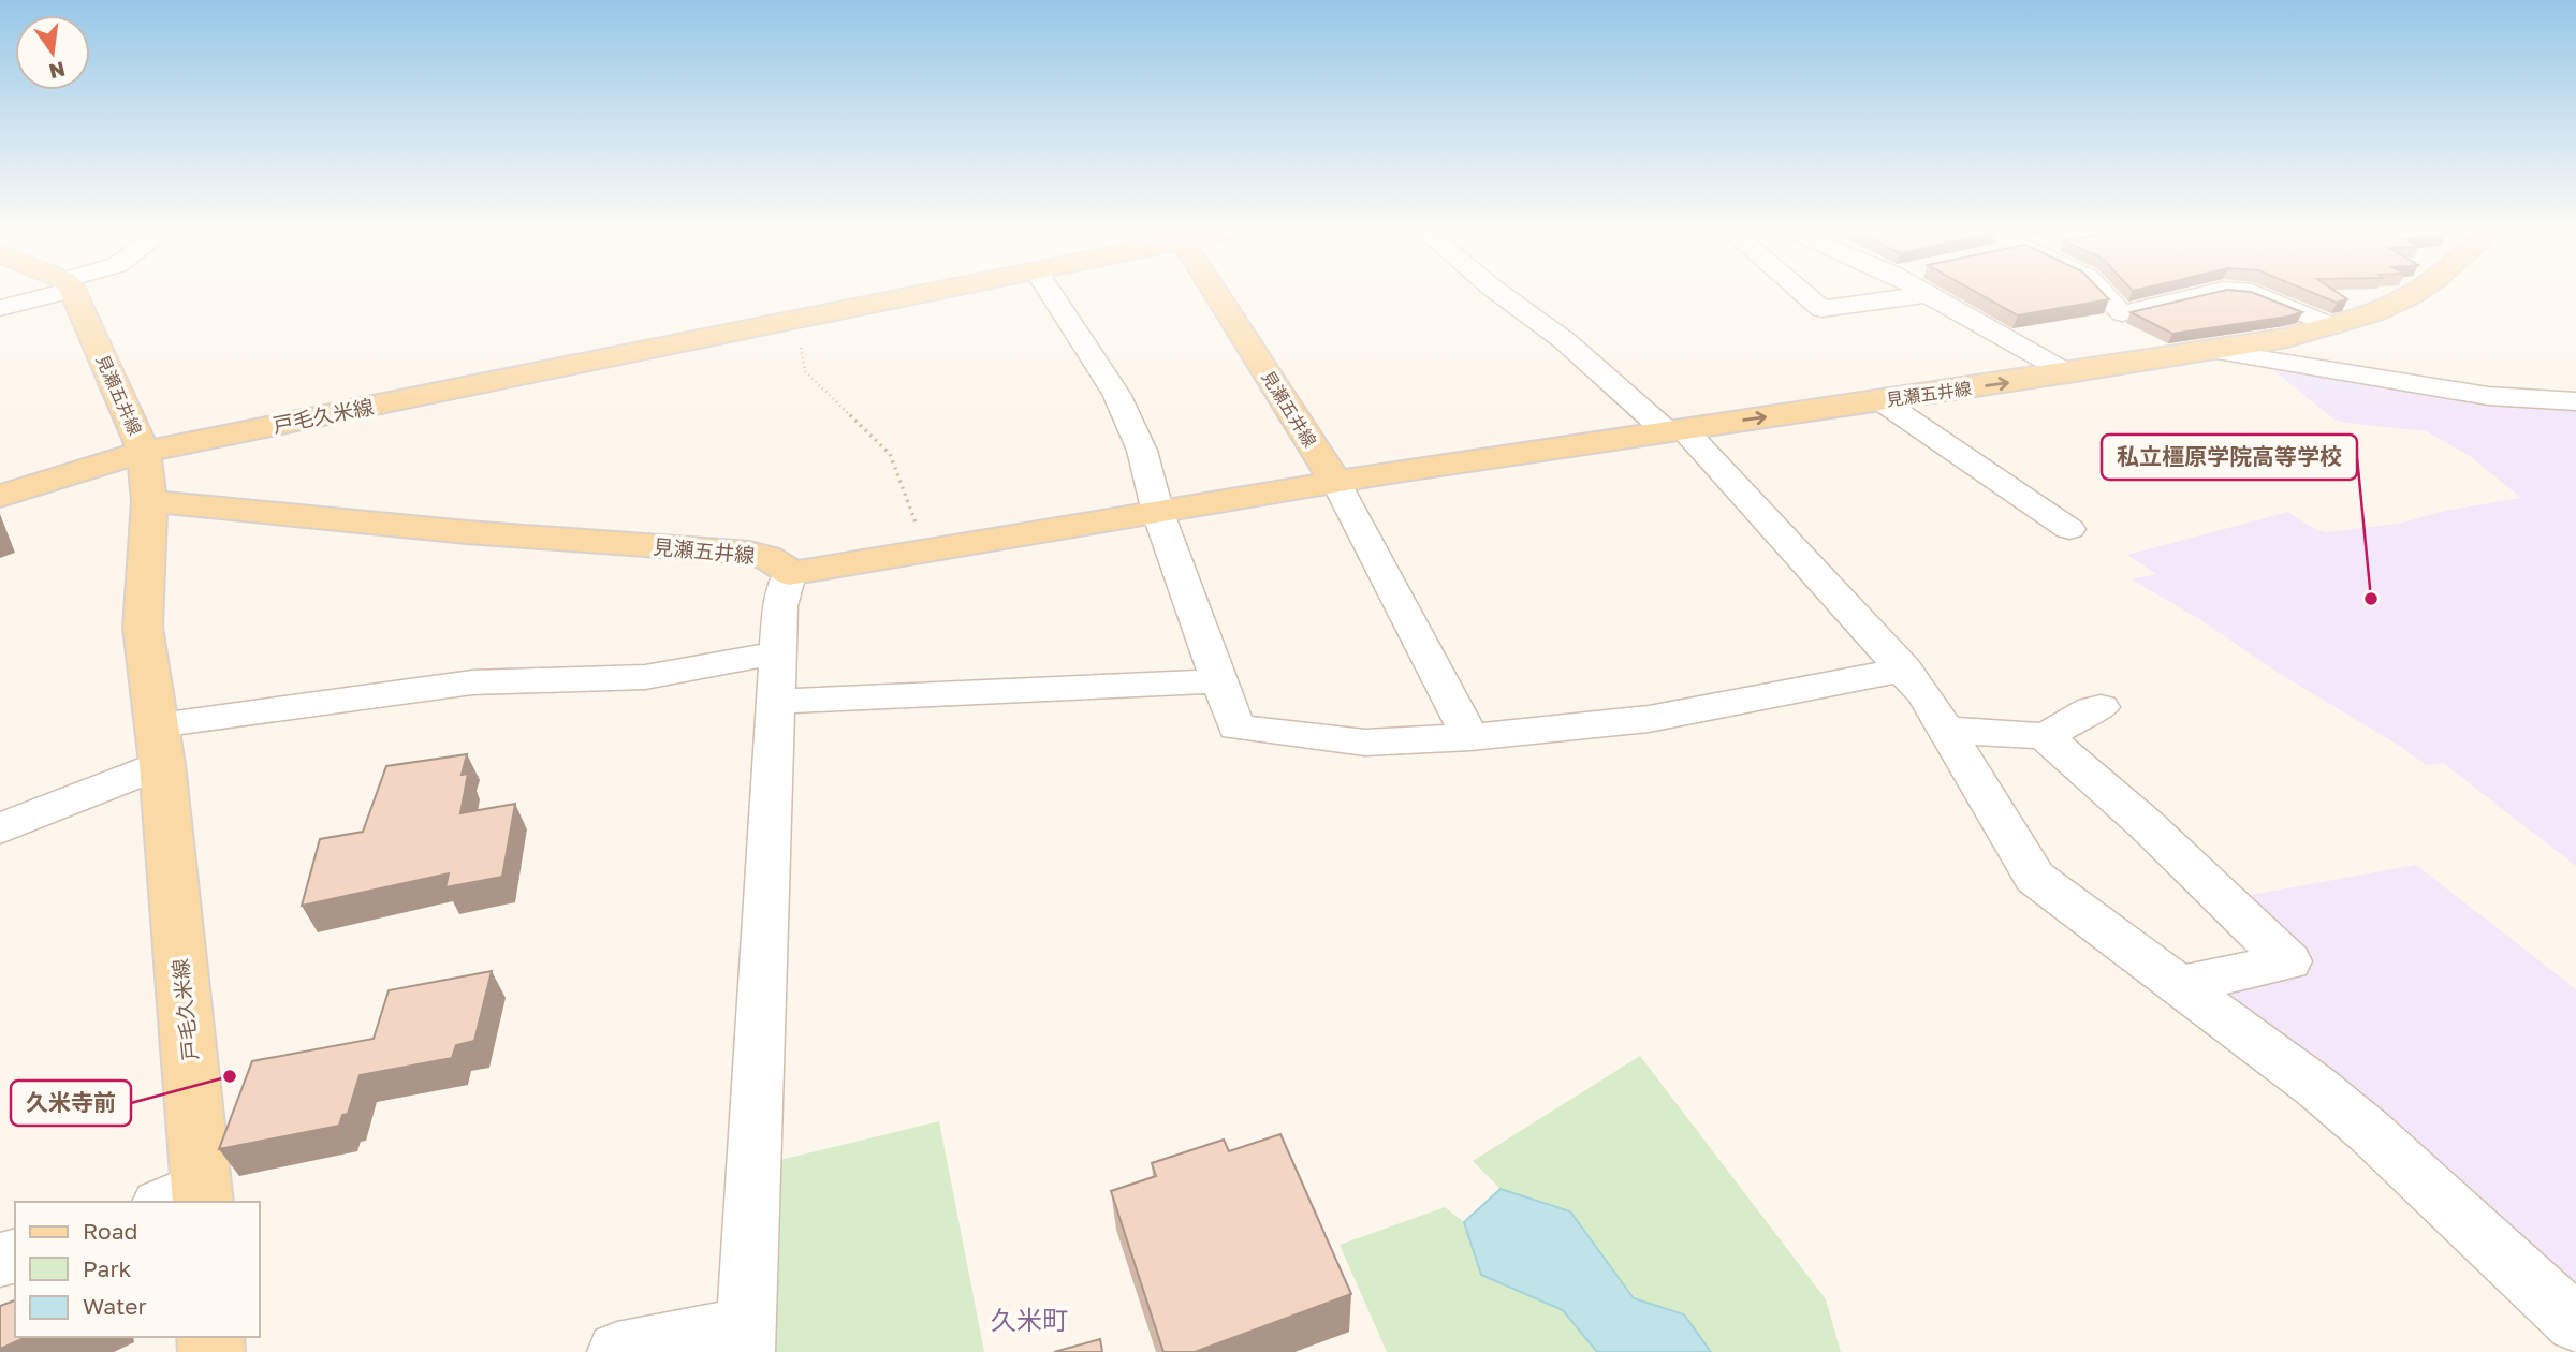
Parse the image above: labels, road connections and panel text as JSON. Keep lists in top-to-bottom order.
{
  "streets": {
    "main road": ["見瀬五井線", "戸毛久米線"]
  },
  "crossings": [
    ["見瀬五井線", "戸毛久米線"]
  ],
  "districts": ["久米町"],
  "places": ["私立橿原学院高等学校", "久米寺前"],
  "legend": ["Road", "Park", "Water"],
  "north": "bottom"
}
